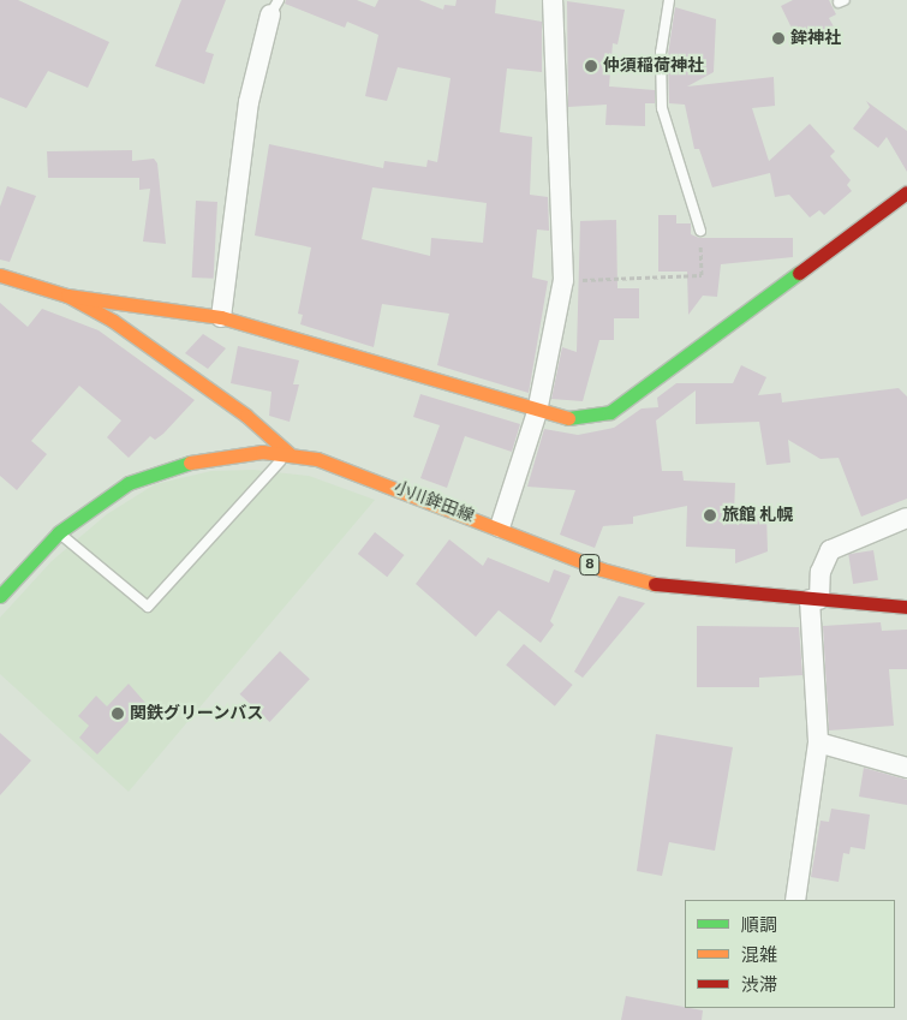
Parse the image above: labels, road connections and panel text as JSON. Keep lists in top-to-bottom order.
{
  "streets": {
    "street": ["小川鉾田線", "8"]
  },
  "places": [
    "鉾神社",
    "仲須稲荷神社",
    "旅館 札幌",
    "関鉄グリーンバス"
  ],
  "legend": ["順調", "混雑", "渋滞"]
}
